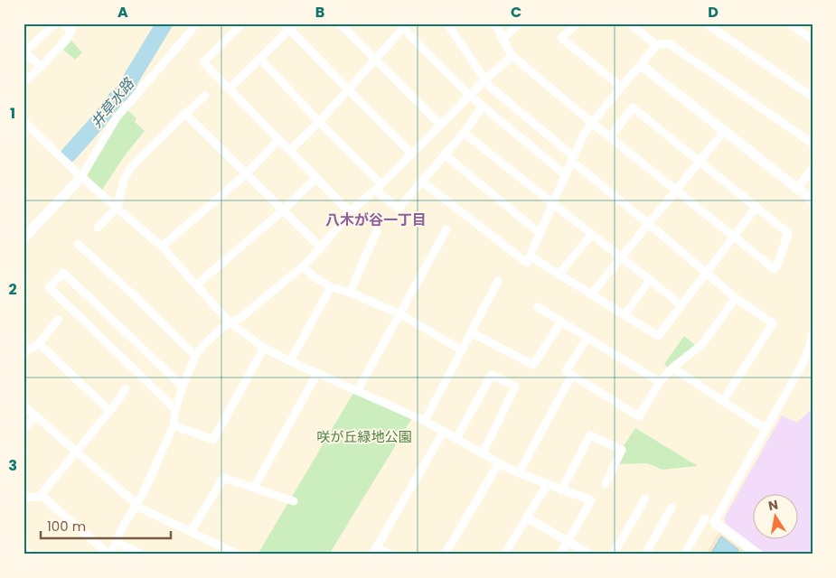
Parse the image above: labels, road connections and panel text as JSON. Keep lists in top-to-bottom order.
{
  "districts": ["八木が谷一丁目"],
  "water": ["井草水路"],
  "parks": ["咲が丘緑地公園"],
  "scale_bar": "100 m",
  "north": "top",
  "grid": {
    "columns": [
      "A",
      "B",
      "C",
      "D"
    ],
    "rows": ["1", "2", "3"]
  }
}
